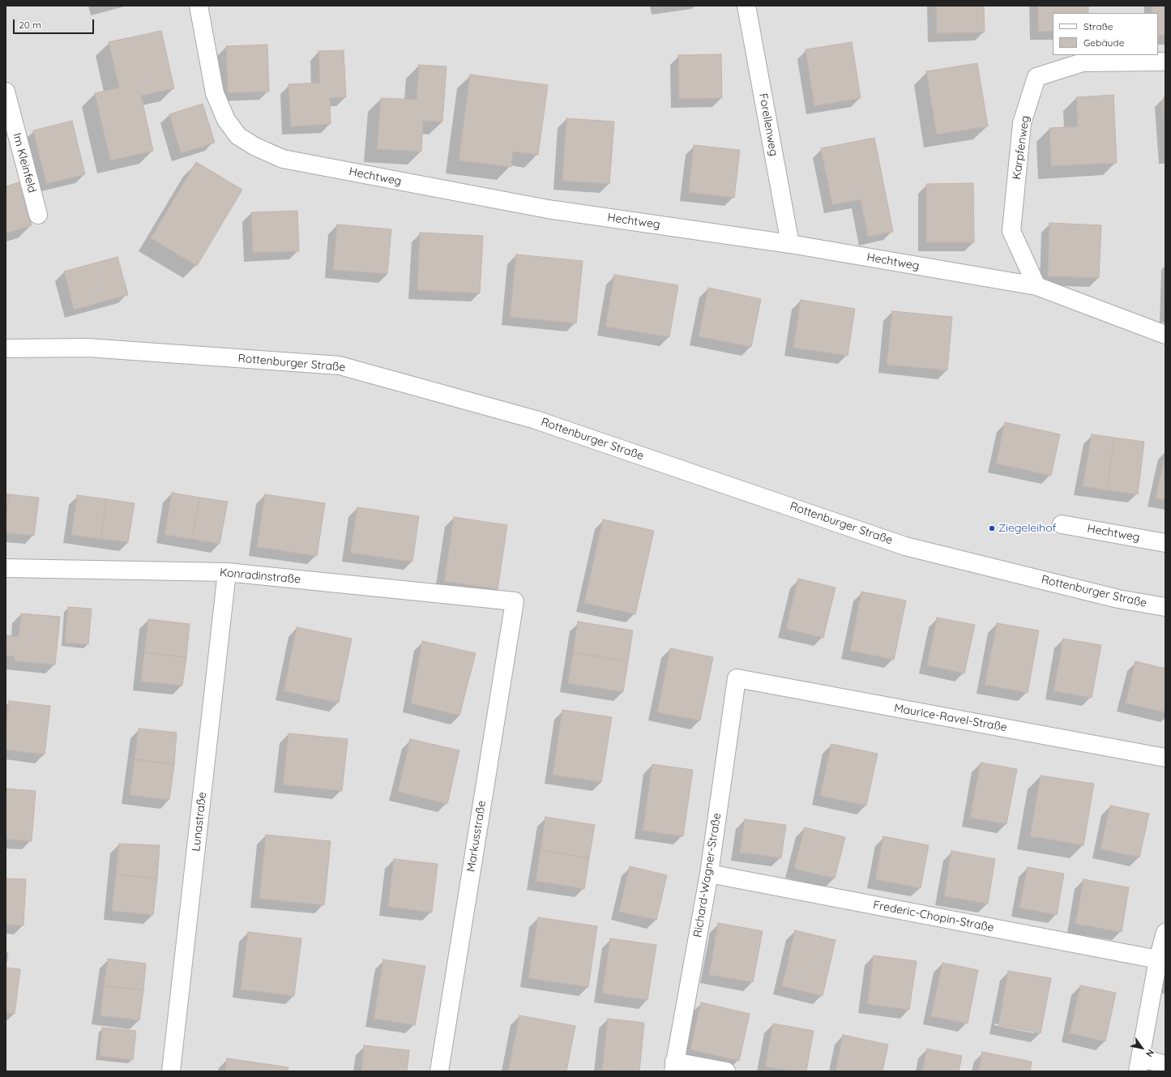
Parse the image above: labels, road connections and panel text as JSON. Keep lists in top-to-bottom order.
{
  "streets": {
    "street": [
      "Forellenweg",
      "Karpfenweg",
      "Im Kleinfeld",
      "Hechtweg",
      "Rottenburger Straße",
      "Konradinstraße",
      "Maurice-Ravel-Straße",
      "Lunastraße",
      "Markusstraße",
      "Richard-Wagner-Straße",
      "Frederic-Chopin-Straße"
    ]
  },
  "crossings": [
    ["Forellenweg", "Hechtweg"],
    ["Karpfenweg", "Hechtweg"],
    ["Konradinstraße", "Lunastraße"],
    ["Konradinstraße", "Markusstraße"],
    ["Maurice-Ravel-Straße", "Richard-Wagner-Straße"],
    ["Richard-Wagner-Straße", "Frederic-Chopin-Straße"]
  ],
  "places": ["Ziegeleihof"],
  "legend": ["Straße", "Gebäude"],
  "scale_bar": "20 m",
  "north": "bottom right"
}
